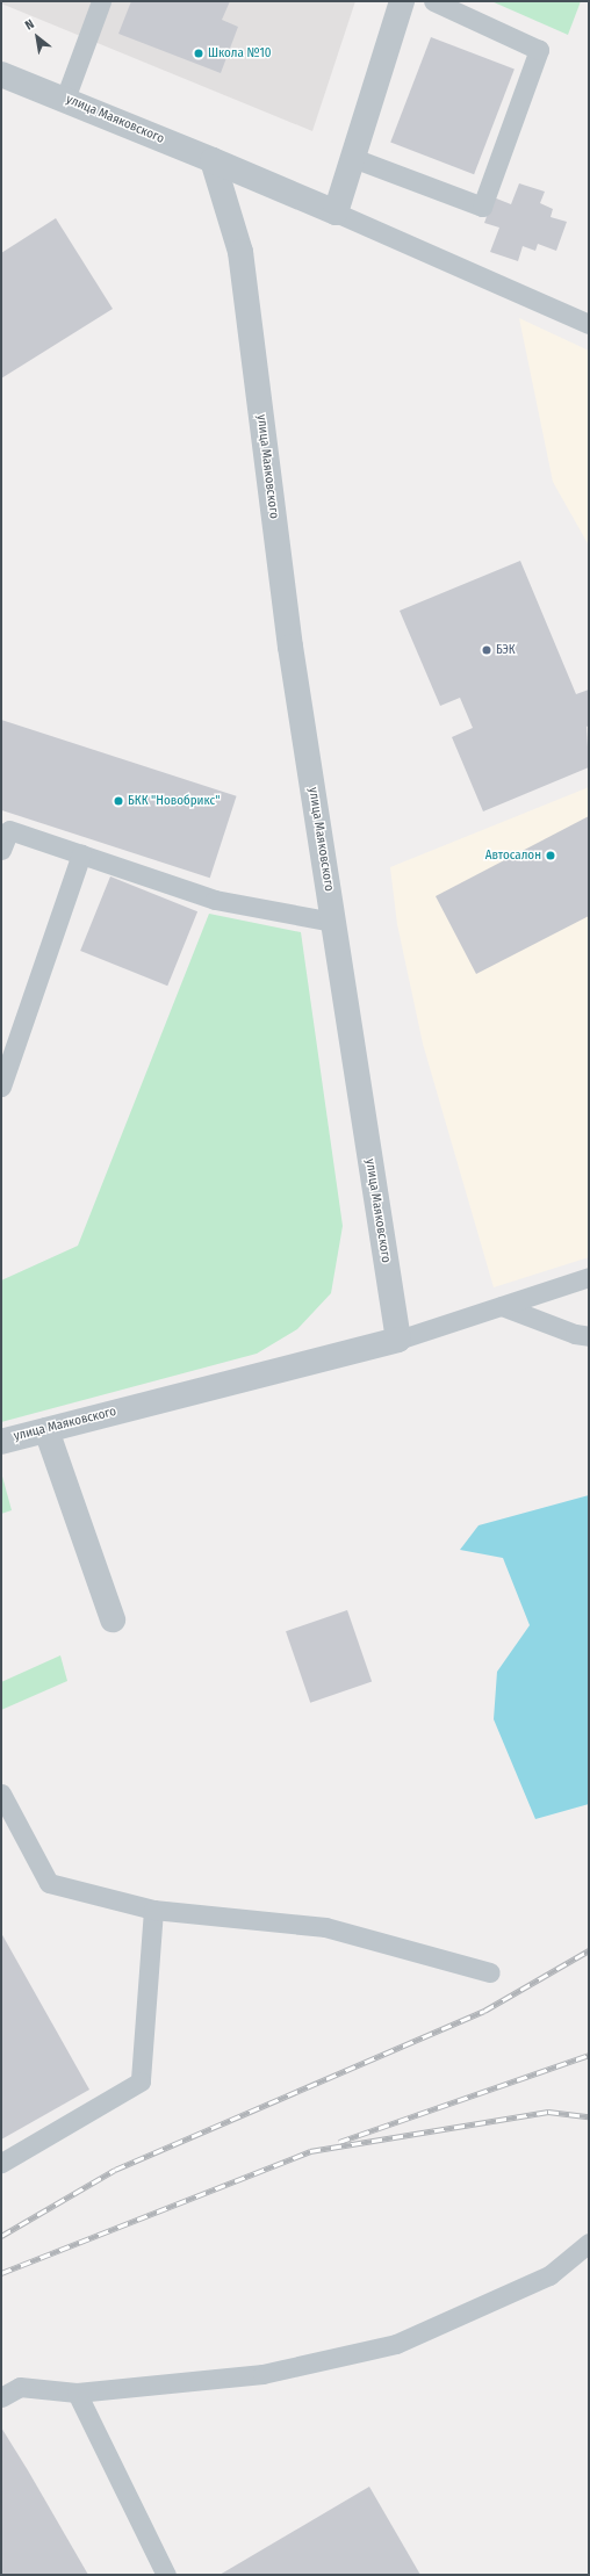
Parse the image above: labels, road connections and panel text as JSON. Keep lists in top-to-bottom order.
{
  "streets": {
    "street": ["улица Маяковского"]
  },
  "places": [
    "Школа №10",
    "БЭК",
    "БКК \"Новобрикс\"",
    "Автосалон"
  ],
  "north": "top left"
}
